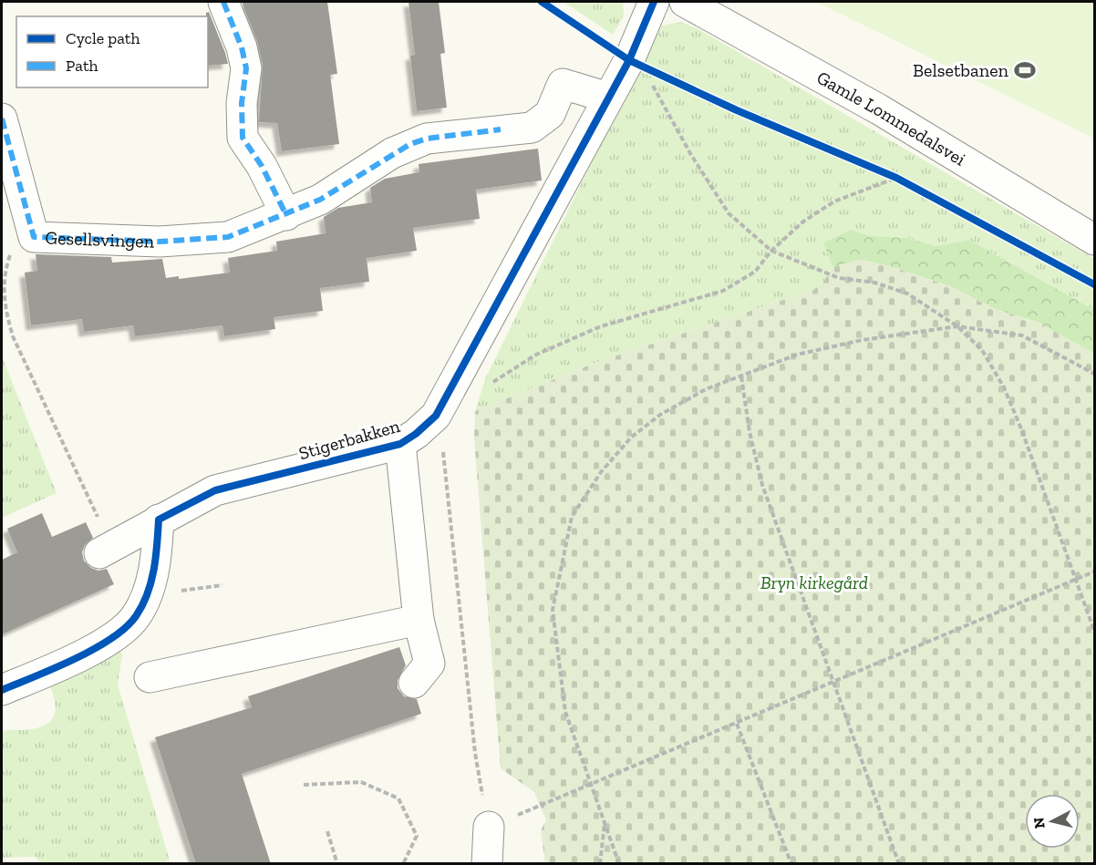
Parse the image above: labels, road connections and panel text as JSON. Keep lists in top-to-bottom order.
{
  "streets": {
    "street": ["Gamle Lommedalsvei", "Gesellsvingen", "Stigerbakken"]
  },
  "crossings": [
    ["Gesellsvingen", "Stigerbakken"]
  ],
  "parks": ["Bryn kirkegård"],
  "places": {
    "sports": ["Belsetbanen"]
  },
  "legend": ["Cycle path", "Path"],
  "north": "left"
}
